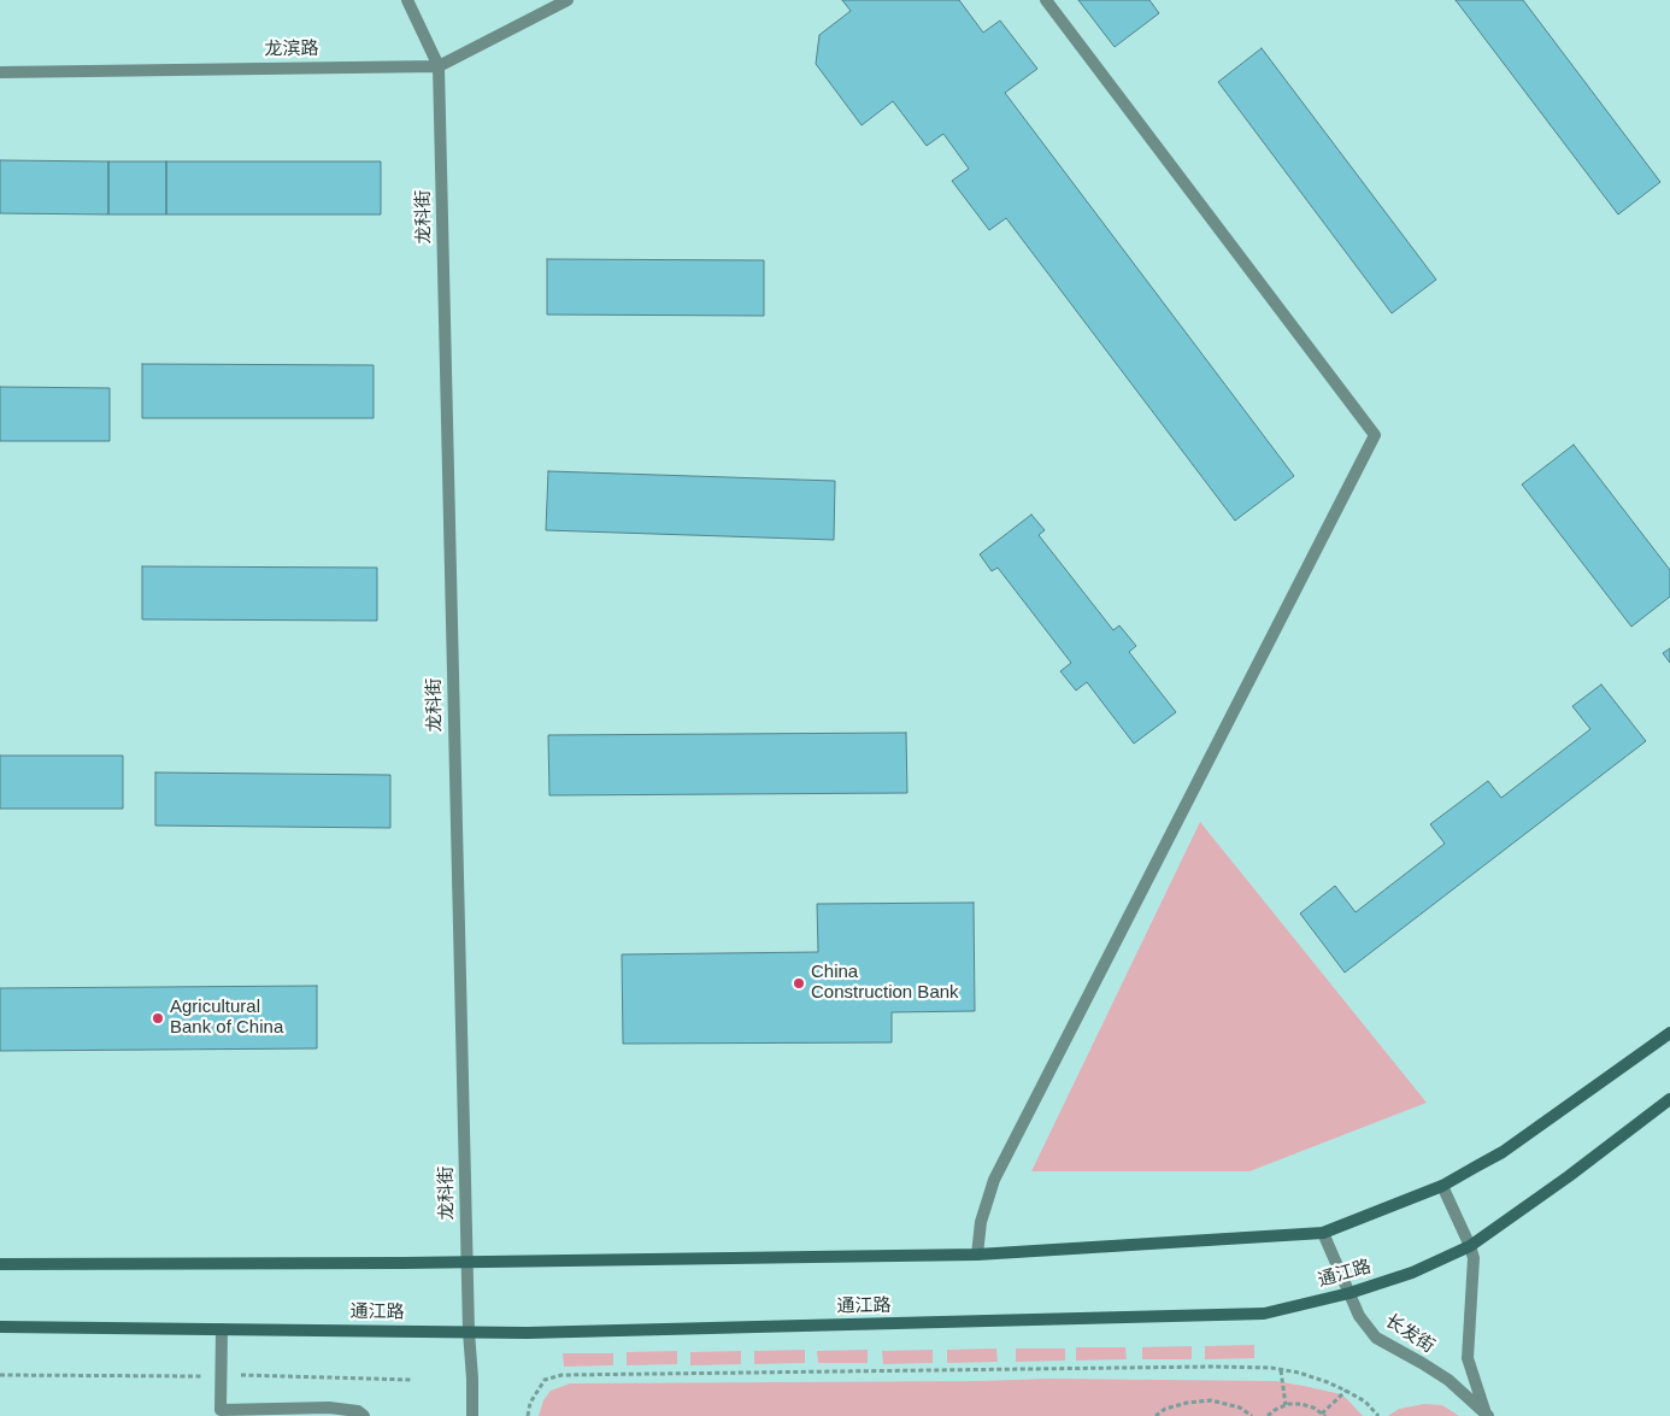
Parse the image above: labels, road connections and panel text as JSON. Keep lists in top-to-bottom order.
{
  "streets": {
    "main road": ["通江路"],
    "street": ["龙滨路", "龙科街", "长发街"]
  },
  "crossings": [
    ["龙滨路", "龙科街"],
    ["龙科街", "通江路"],
    ["通江路", "长发街"]
  ],
  "places": ["China Construction Bank", "Agricultural Bank of China"]
}
